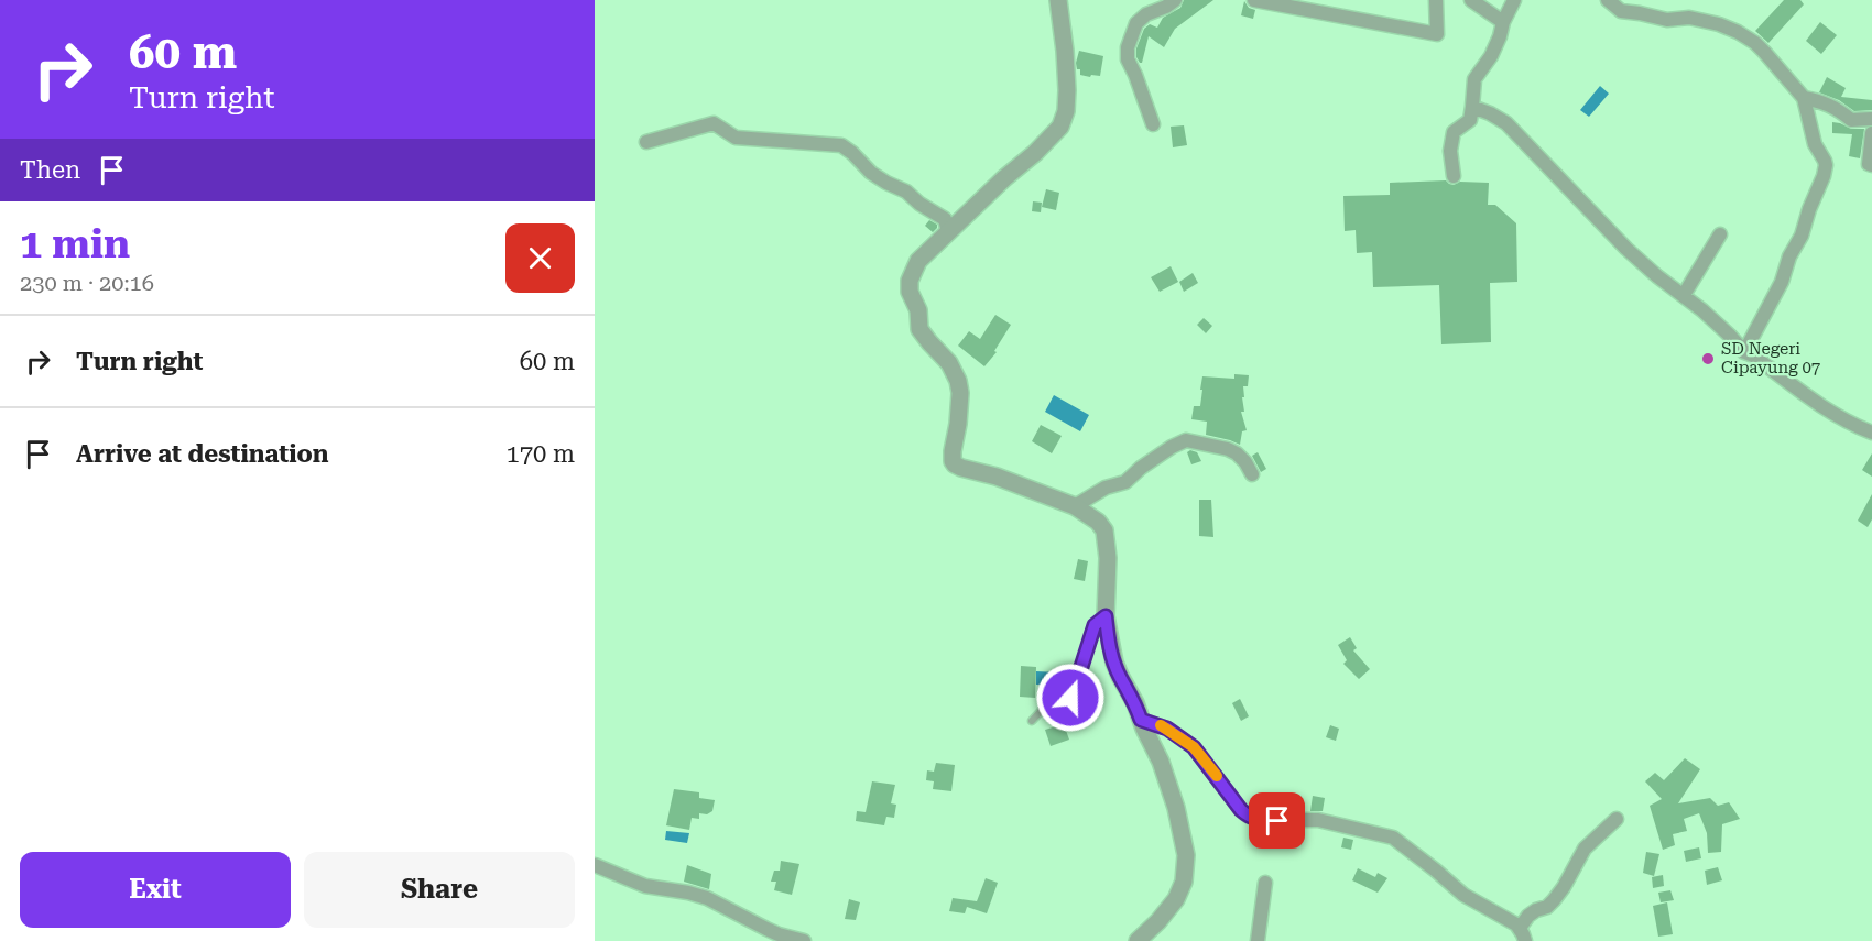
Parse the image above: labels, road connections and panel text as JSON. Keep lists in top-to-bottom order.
{
  "places": ["SD Negeri Cipayung 07"],
  "page": {
    "turn": ["60 m", "Turn right"],
    "then": "Then",
    "heading": ["1 min", "230 m · 20:16"],
    "list": [
      {
        "name": "Turn right",
        "value": "60 m"
      },
      {
        "name": "Arrive at destination",
        "value": "170 m"
      }
    ],
    "buttons": ["Exit", "Share"]
  }
}
